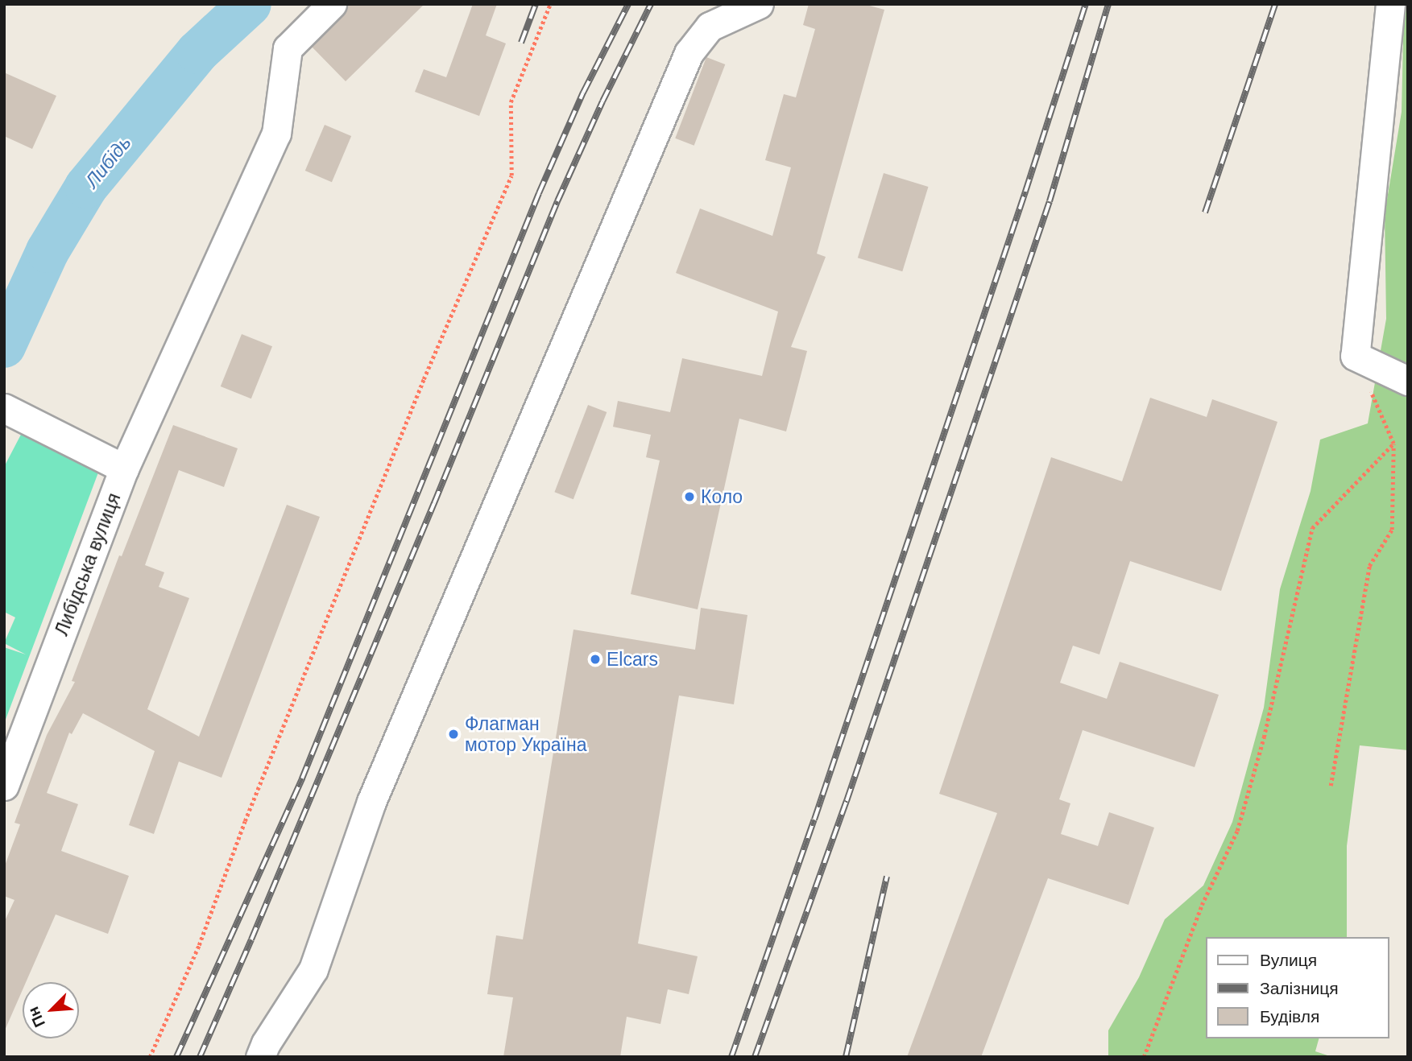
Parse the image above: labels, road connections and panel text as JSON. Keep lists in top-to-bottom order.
{
  "streets": {
    "street": ["Либідська вулиця"]
  },
  "water": ["Либідь"],
  "places": ["Коло", "Elcars", "Флагман мотор Україна"],
  "legend": ["Вулиця", "Залізниця", "Будівля"],
  "north": "bottom left"
}
